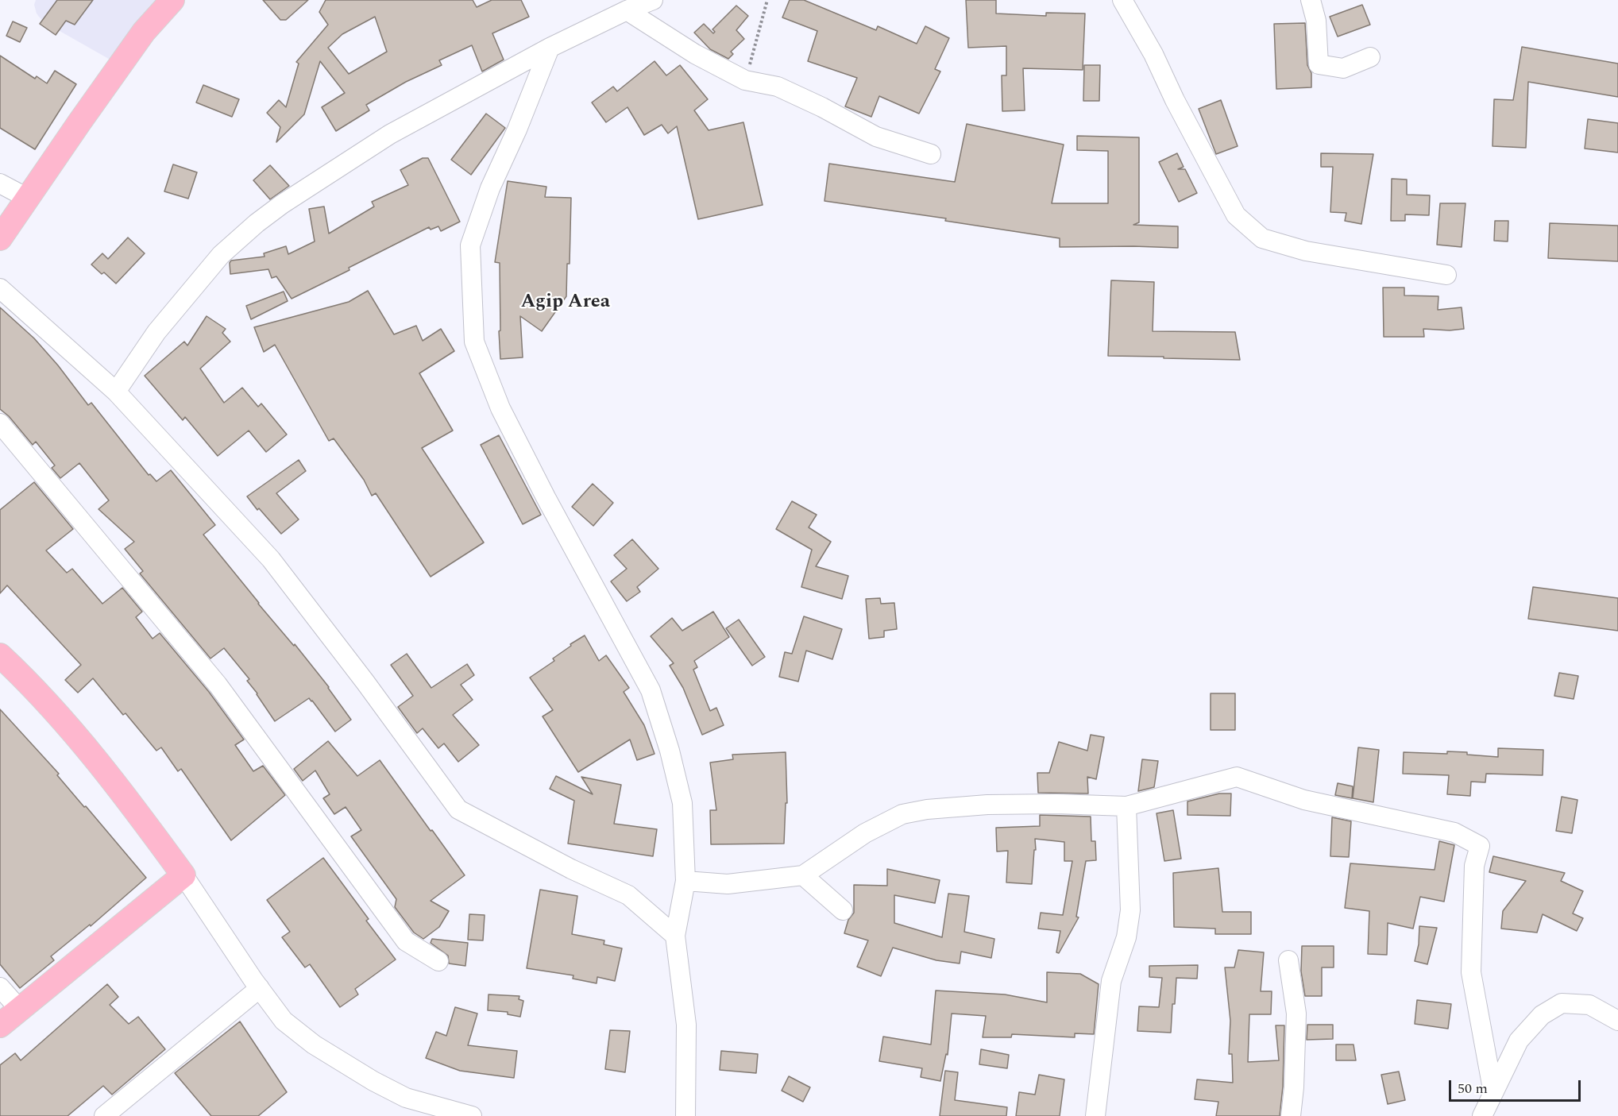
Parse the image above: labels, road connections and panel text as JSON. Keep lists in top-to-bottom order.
{
  "districts": ["Agip Area"],
  "scale_bar": "50 m"
}
